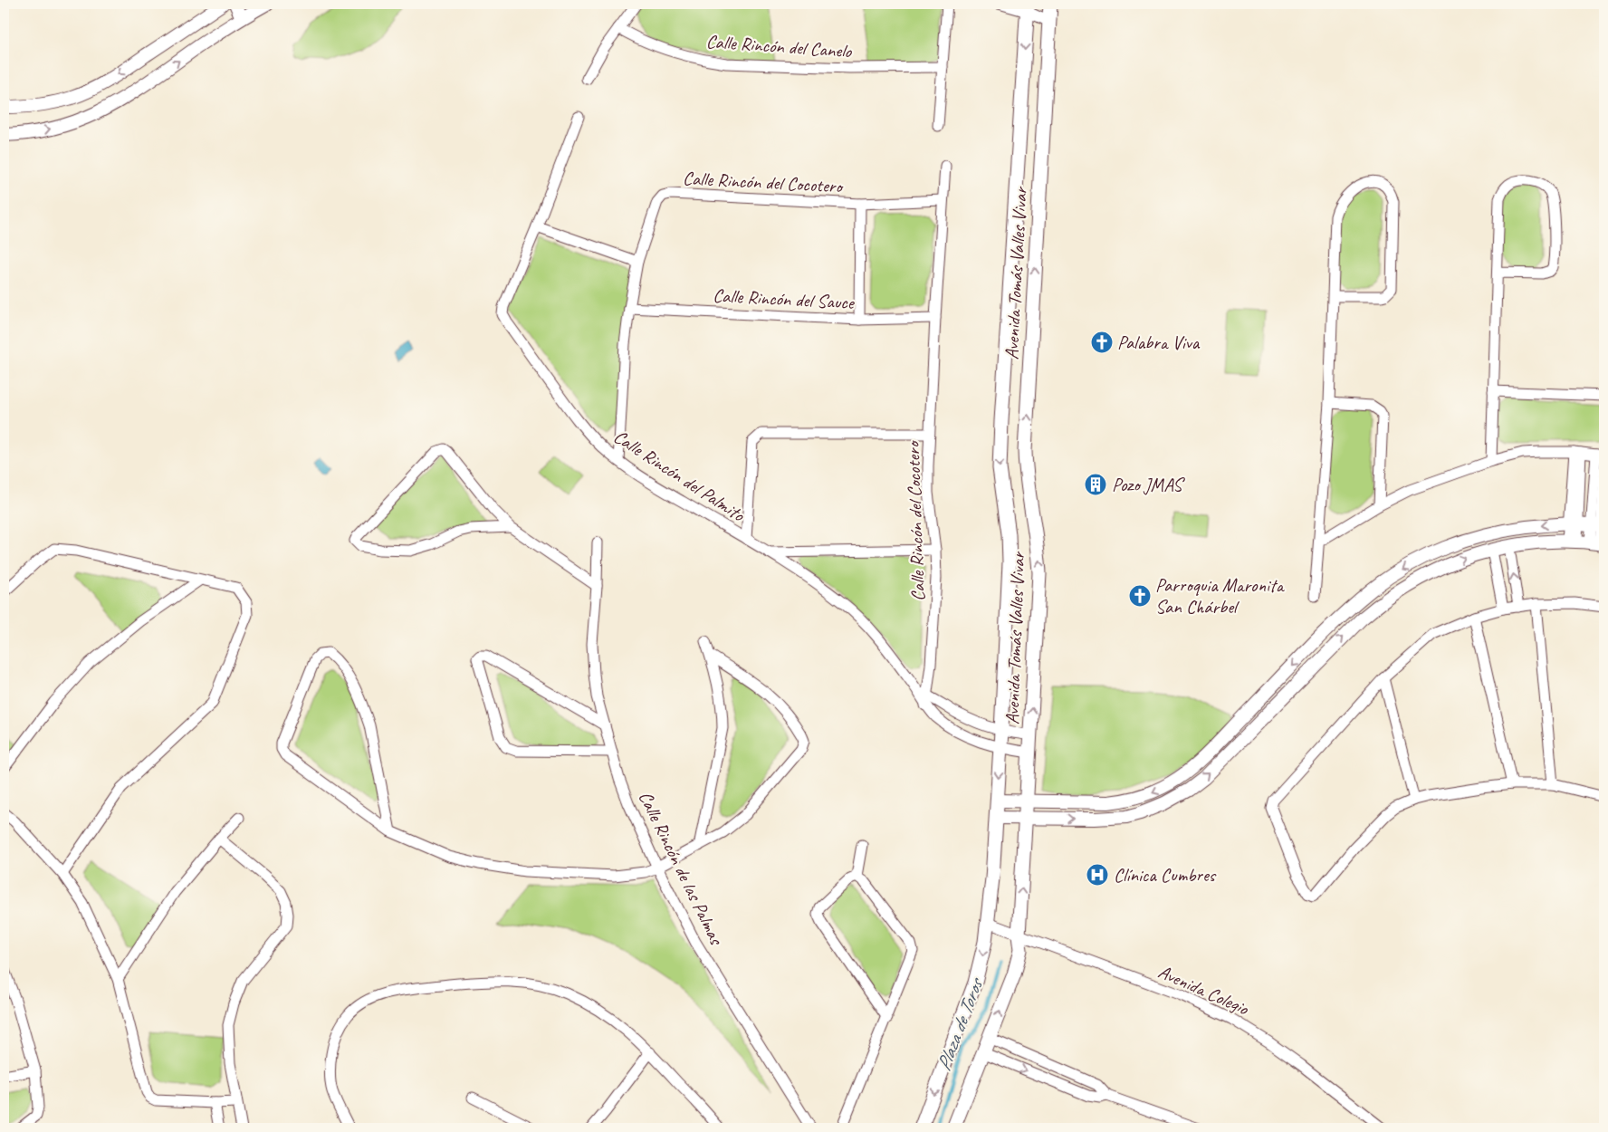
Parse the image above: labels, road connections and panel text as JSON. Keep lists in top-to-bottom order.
{
  "streets": {
    "main road": ["Avenida Tomás Valles Vivar"],
    "street": [
      "Calle Rincón del Canelo",
      "Calle Rincón del Cocotero",
      "Calle Rincón del Sauce",
      "Calle Rincón del Palmito",
      "Calle Rincón de las Palmas",
      "Avenida Colegio"
    ]
  },
  "crossings": [
    ["Calle Rincón del Cocotero", "Calle Rincón del Sauce"],
    ["Calle Rincón del Cocotero", "Calle Rincón del Palmito"],
    ["Avenida Tomás Valles Vivar", "Calle Rincón del Palmito"],
    ["Avenida Tomás Valles Vivar", "Avenida Colegio"]
  ],
  "water": ["Plaza de Toros"],
  "places": {
    "church": ["Palabra Viva", "Parroquia Maronita San Chárbel"],
    "building": ["Pozo JMAS"],
    "hospital": ["Clínica Cumbres"]
  }
}
